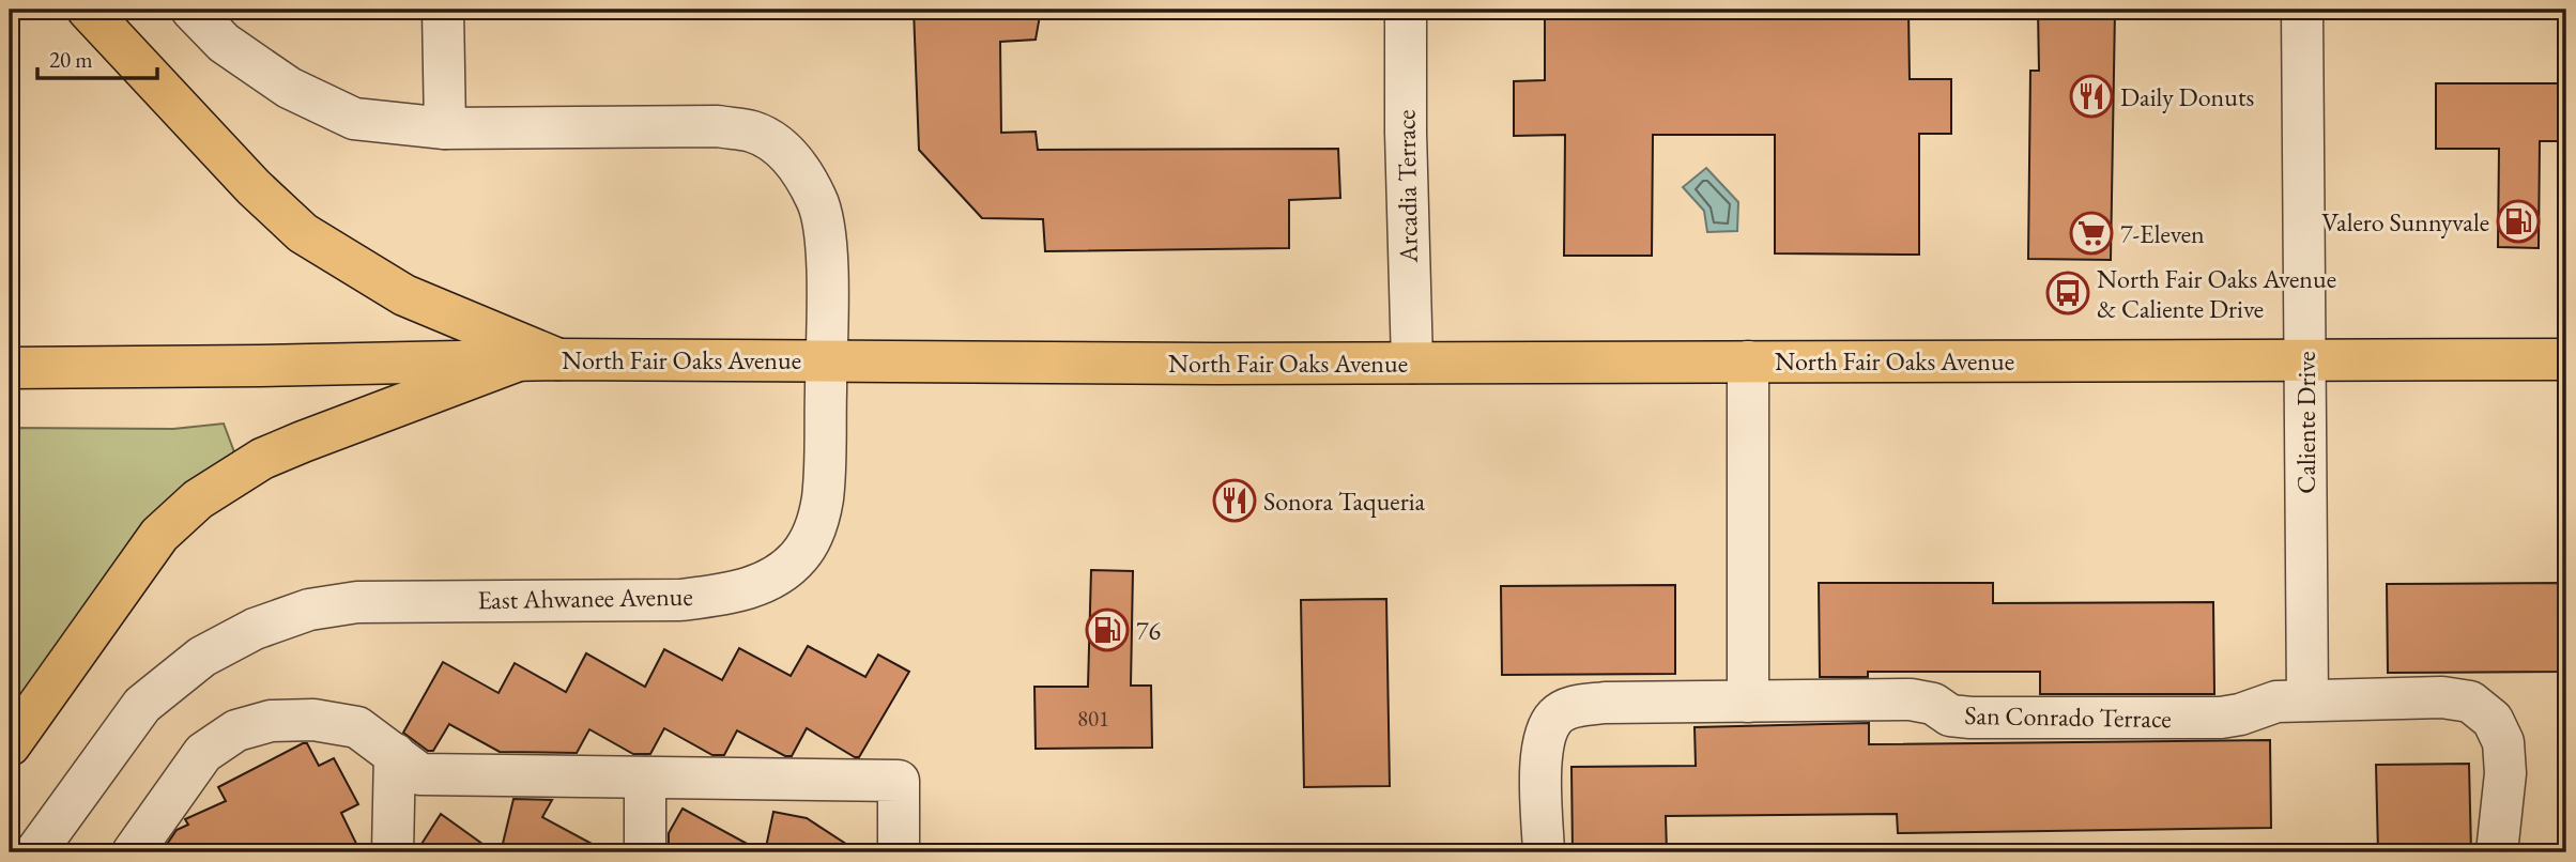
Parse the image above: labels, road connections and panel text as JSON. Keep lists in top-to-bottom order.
{
  "streets": {
    "main road": ["North Fair Oaks Avenue"],
    "street": [
      "Arcadia Terrace",
      "Caliente Drive",
      "East Ahwanee Avenue",
      "San Conrado Terrace"
    ]
  },
  "crossings": [
    ["Arcadia Terrace", "North Fair Oaks Avenue"],
    ["North Fair Oaks Avenue", "Caliente Drive"],
    ["North Fair Oaks Avenue", "East Ahwanee Avenue"],
    ["Caliente Drive", "San Conrado Terrace"]
  ],
  "places": {
    "restaurant": ["Daily Donuts", "Sonora Taqueria"],
    "fuel station": ["Valero Sunnyvale", "76"],
    "supermarket": ["7-Eleven"],
    "bus stop": ["North Fair Oaks Avenue & Caliente Drive"]
  },
  "house_numbers": ["801"],
  "scale_bar": "20 m"
}
